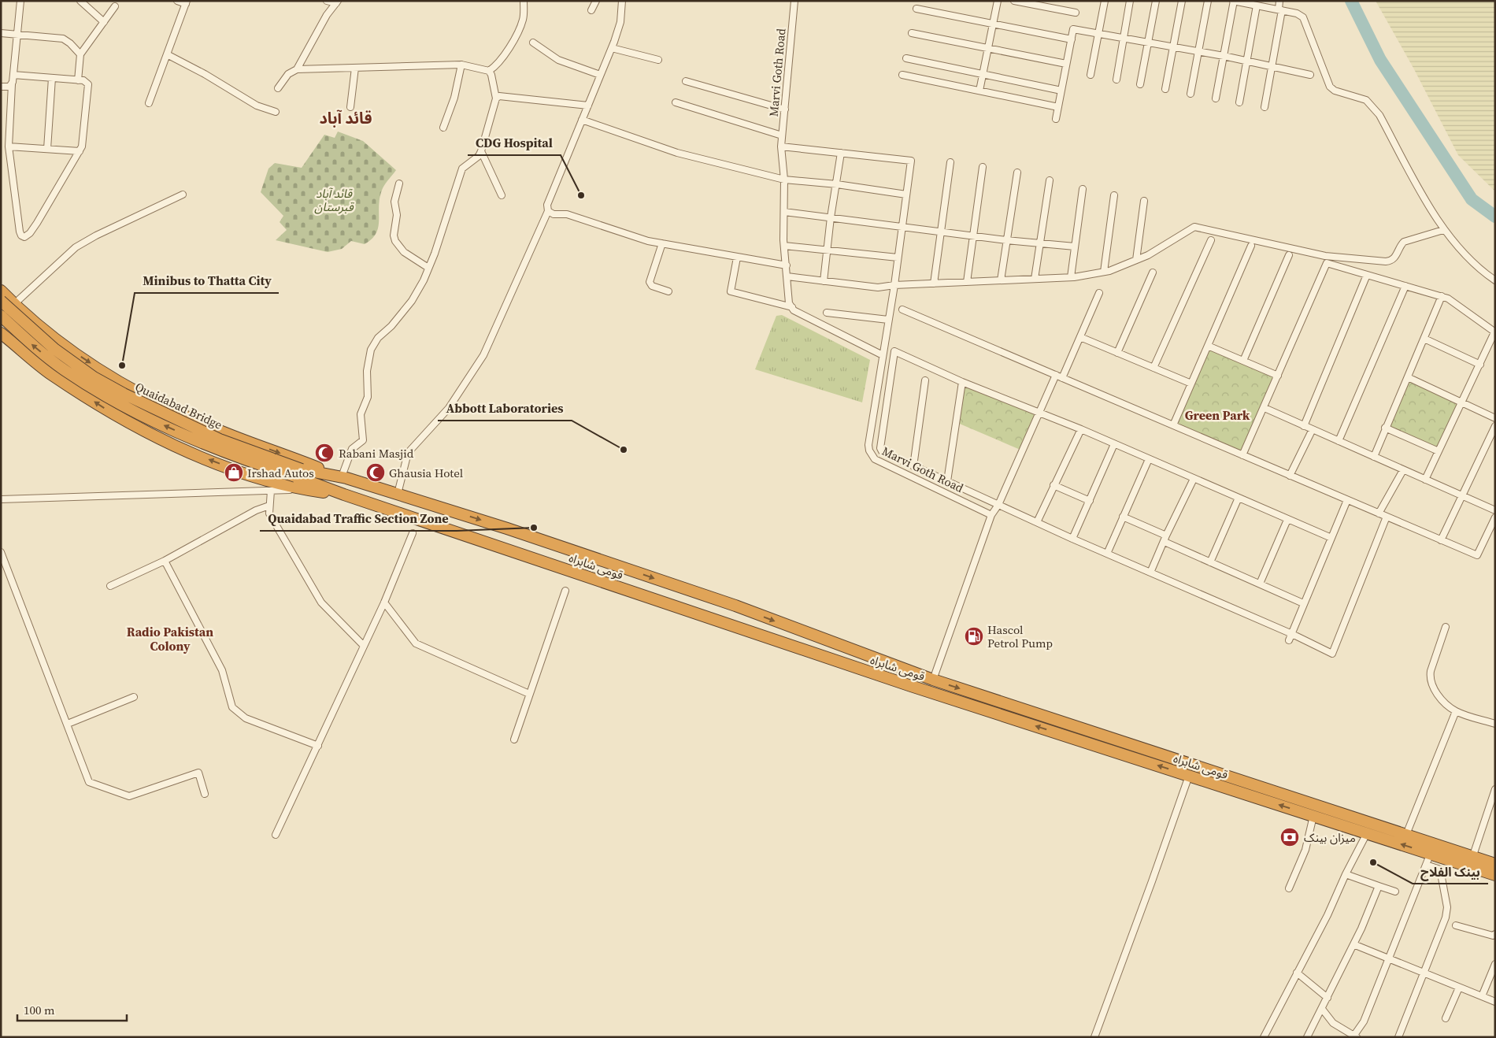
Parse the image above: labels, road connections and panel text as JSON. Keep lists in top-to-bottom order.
{
  "streets": {
    "highway": ["Quaidabad Bridge", "قومی شاہراہ"],
    "street": ["Marvi Goth Road"]
  },
  "crossings": [
    ["Quaidabad Bridge", "قومی شاہراہ"]
  ],
  "districts": ["قائد آباد", "Green Park", "Radio Pakistan Colony"],
  "parks": ["قائد آباد قبرستان"],
  "places": {
    "other": [
      "CDG Hospital",
      "Minibus to Thatta City",
      "Abbott Laboratories",
      "Quaidabad Traffic Section Zone",
      "بینک الفلاح"
    ],
    "mosque": ["Rabani Masjid", "Ghausia Hotel"],
    "shop": ["Irshad Autos"],
    "fuel station": ["Hascol Petrol Pump"],
    "bank": ["میزان بینک"]
  },
  "scale_bar": "100 m"
}
